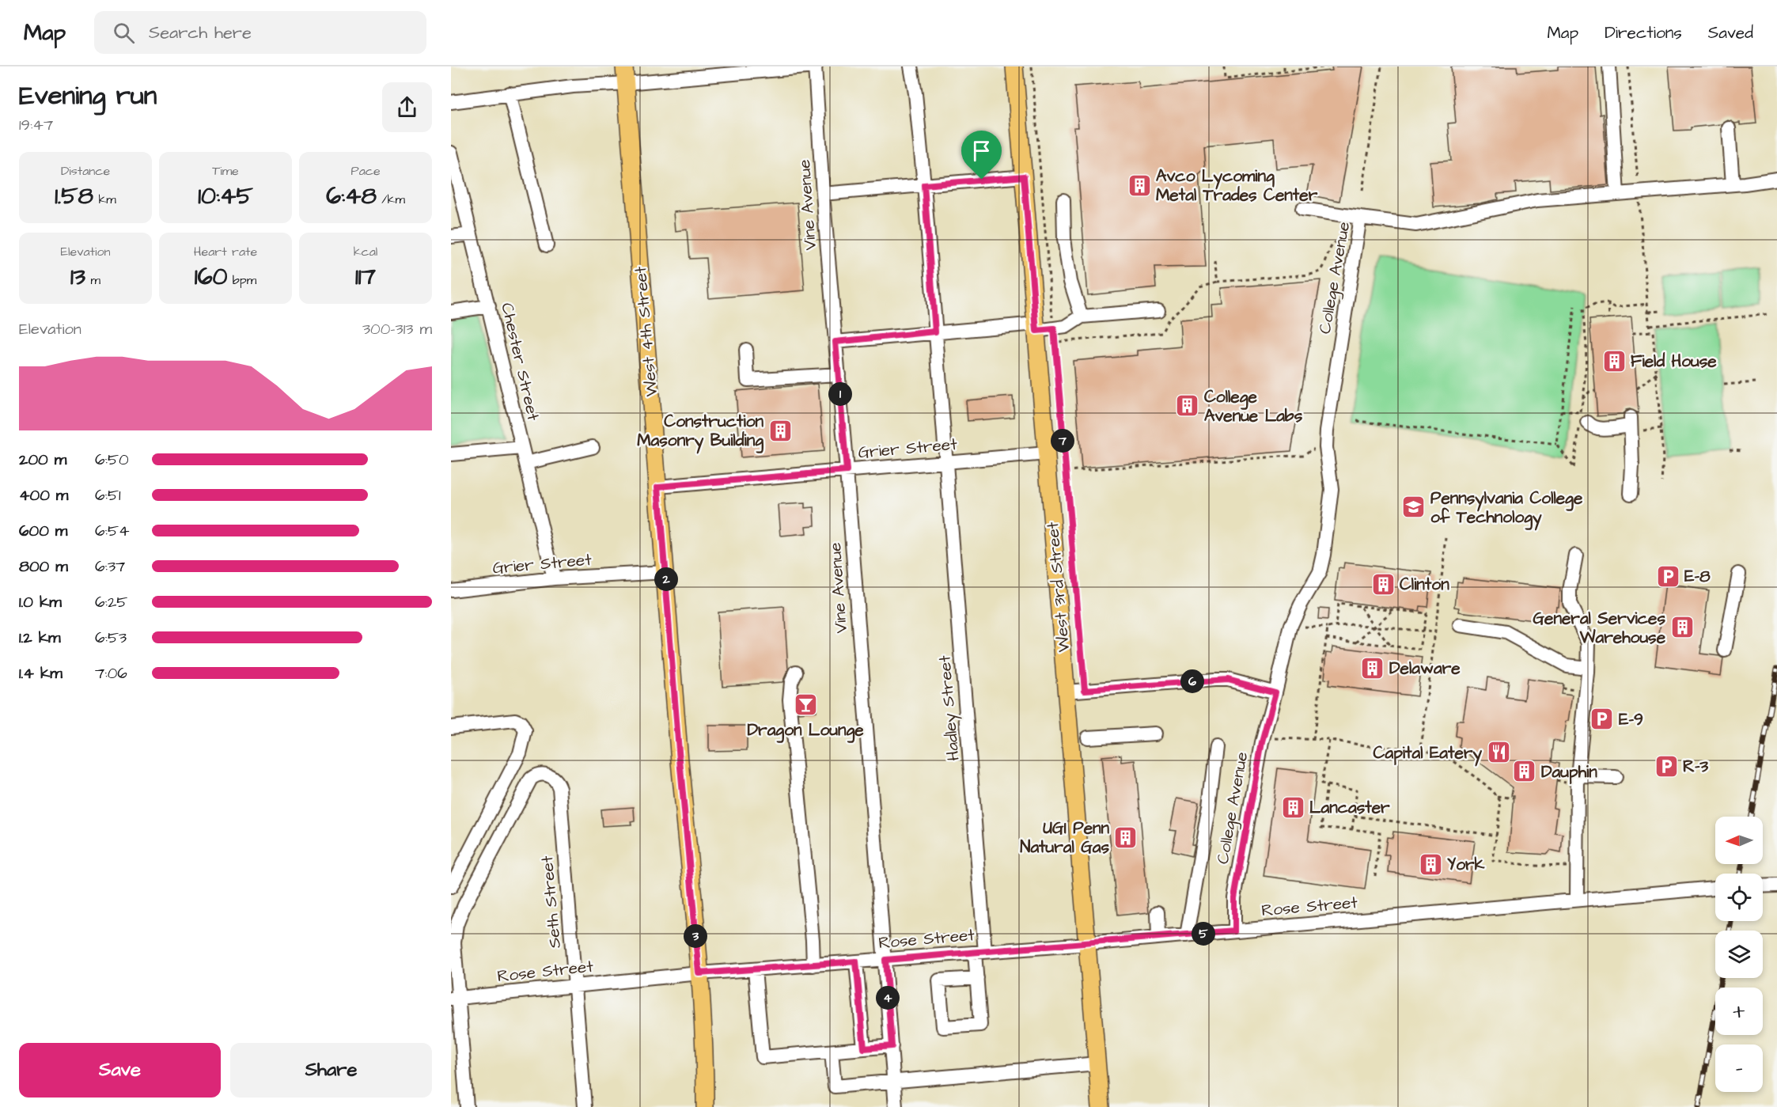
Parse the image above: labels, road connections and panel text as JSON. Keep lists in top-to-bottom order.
{
  "streets": {
    "main road": ["West 4th Street", "West 3rd Street"],
    "street": [
      "Vine Avenue",
      "College Avenue",
      "Chester Street",
      "Grier Street",
      "Hadley Street",
      "Seth Street",
      "Rose Street"
    ]
  },
  "crossings": [
    ["Vine Avenue", "Grier Street"],
    ["Vine Avenue", "Rose Street"],
    ["College Avenue", "Rose Street"],
    ["West 4th Street", "Grier Street"],
    ["West 4th Street", "Rose Street"],
    ["Chester Street", "Grier Street"],
    ["Grier Street", "West 3rd Street"],
    ["Grier Street", "Hadley Street"],
    ["West 3rd Street", "Rose Street"],
    ["Hadley Street", "Rose Street"],
    ["Seth Street", "Rose Street"]
  ],
  "places": {
    "building": [
      "Avco Lycoming Metal Trades Center",
      "Field House",
      "College Avenue Labs",
      "Construction Masonry Building",
      "Clinton",
      "General Services Warehouse",
      "Delaware",
      "Dauphin",
      "Lancaster",
      "UGI Penn Natural Gas",
      "York"
    ],
    "school or university": ["Pennsylvania College of Technology"],
    "parking": ["E-8", "E-9", "R-3"],
    "bar": ["Dragon Lounge"],
    "restaurant": ["Capital Eatery"]
  },
  "north": "left",
  "page": {
    "header": "Map",
    "search": "Search here",
    "nav": ["Map", "Directions", "Saved"],
    "heading": ["Evening run", "19:47"],
    "stats": [
      ["Distance", "1.58 km"],
      ["Time", "10:45"],
      ["Pace", "6:48 /km"],
      ["Elevation", "13 m"],
      ["Heart rate", "160 bpm"],
      ["kcal", "117"]
    ],
    "chart": ["Elevation", "300–313 m"],
    "pins": [
      "1",
      "7",
      "2",
      "6",
      "5",
      "3",
      "4"
    ],
    "list": [
      {
        "name": "200 m",
        "note": "6:50"
      },
      {
        "name": "400 m",
        "note": "6:51"
      },
      {
        "name": "600 m",
        "note": "6:54"
      },
      {
        "name": "800 m",
        "note": "6:37"
      },
      {
        "name": "1.0 km",
        "note": "6:25"
      },
      {
        "name": "1.2 km",
        "note": "6:53"
      },
      {
        "name": "1.4 km",
        "note": "7:06"
      }
    ],
    "map_buttons": ["+", "−"],
    "buttons": ["Save", "Share"]
  }
}
